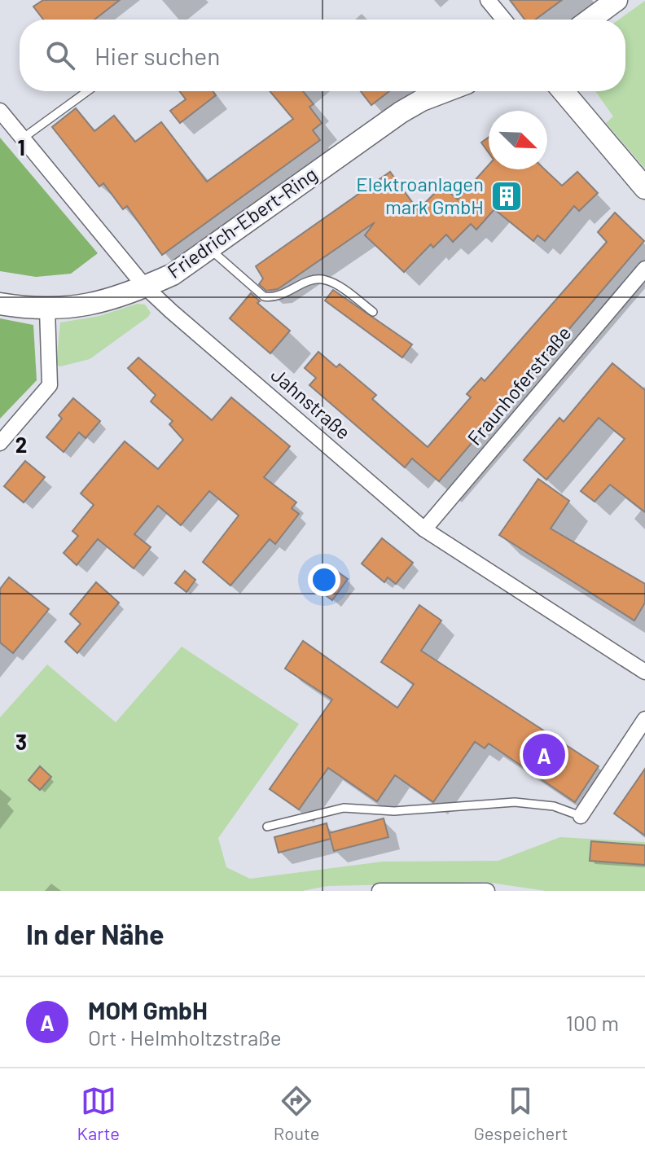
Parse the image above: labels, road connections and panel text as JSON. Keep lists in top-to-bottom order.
{
  "streets": {
    "main road": ["Friedrich-Ebert-Ring"],
    "street": ["Fraunhoferstraße", "Jahnstraße"]
  },
  "crossings": [
    ["Friedrich-Ebert-Ring", "Jahnstraße"],
    ["Fraunhoferstraße", "Jahnstraße"]
  ],
  "places": {
    "building": ["Elektroanlagen mark GmbH"]
  },
  "north": "bottom right",
  "page": {
    "search": "Hier suchen",
    "pins": "A",
    "heading": "In der Nähe",
    "list": [
      {
        "mark": "A",
        "name": "MOM GmbH",
        "note": "Ort · Helmholtzstraße",
        "value": "100 m"
      }
    ],
    "nav": ["Karte", "Route", "Gespeichert"]
  },
  "grid": {
    "rows": ["1", "2", "3"]
  }
}
